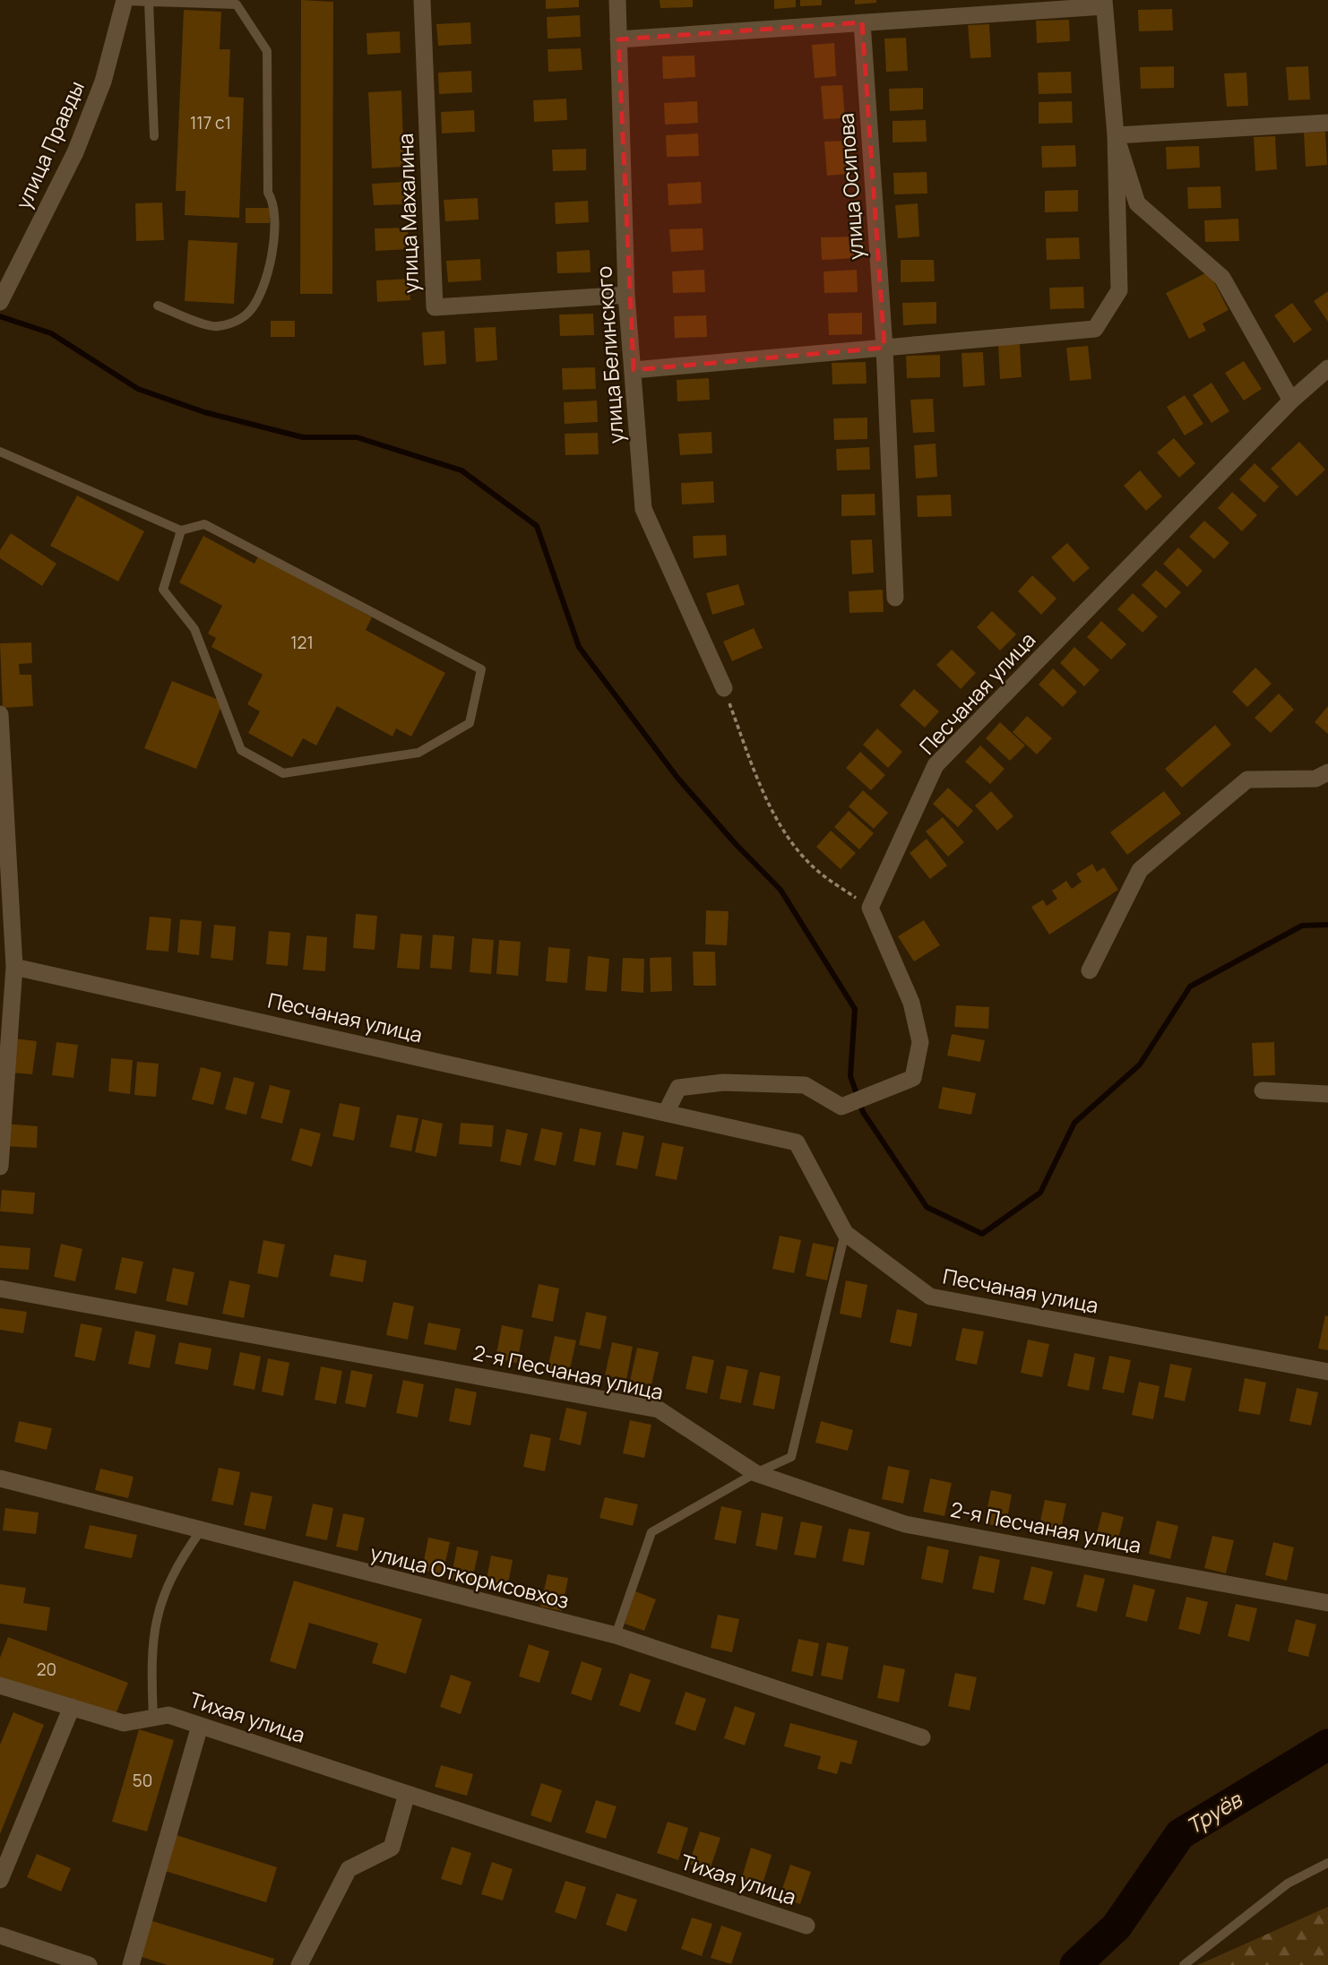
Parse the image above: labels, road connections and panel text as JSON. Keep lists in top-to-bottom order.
{
  "streets": {
    "street": [
      "улица Правды",
      "улица Осипова",
      "улица Махалина",
      "улица Белинского",
      "Песчаная улица",
      "2-я Песчаная улица",
      "улица Откормсовхоз",
      "Тихая улица"
    ]
  },
  "crossings": [
    ["улица Махалина", "улица Белинского"]
  ],
  "water": ["Труёв"],
  "house_numbers": [
    "117 с1",
    "121",
    "20",
    "50"
  ]
}
